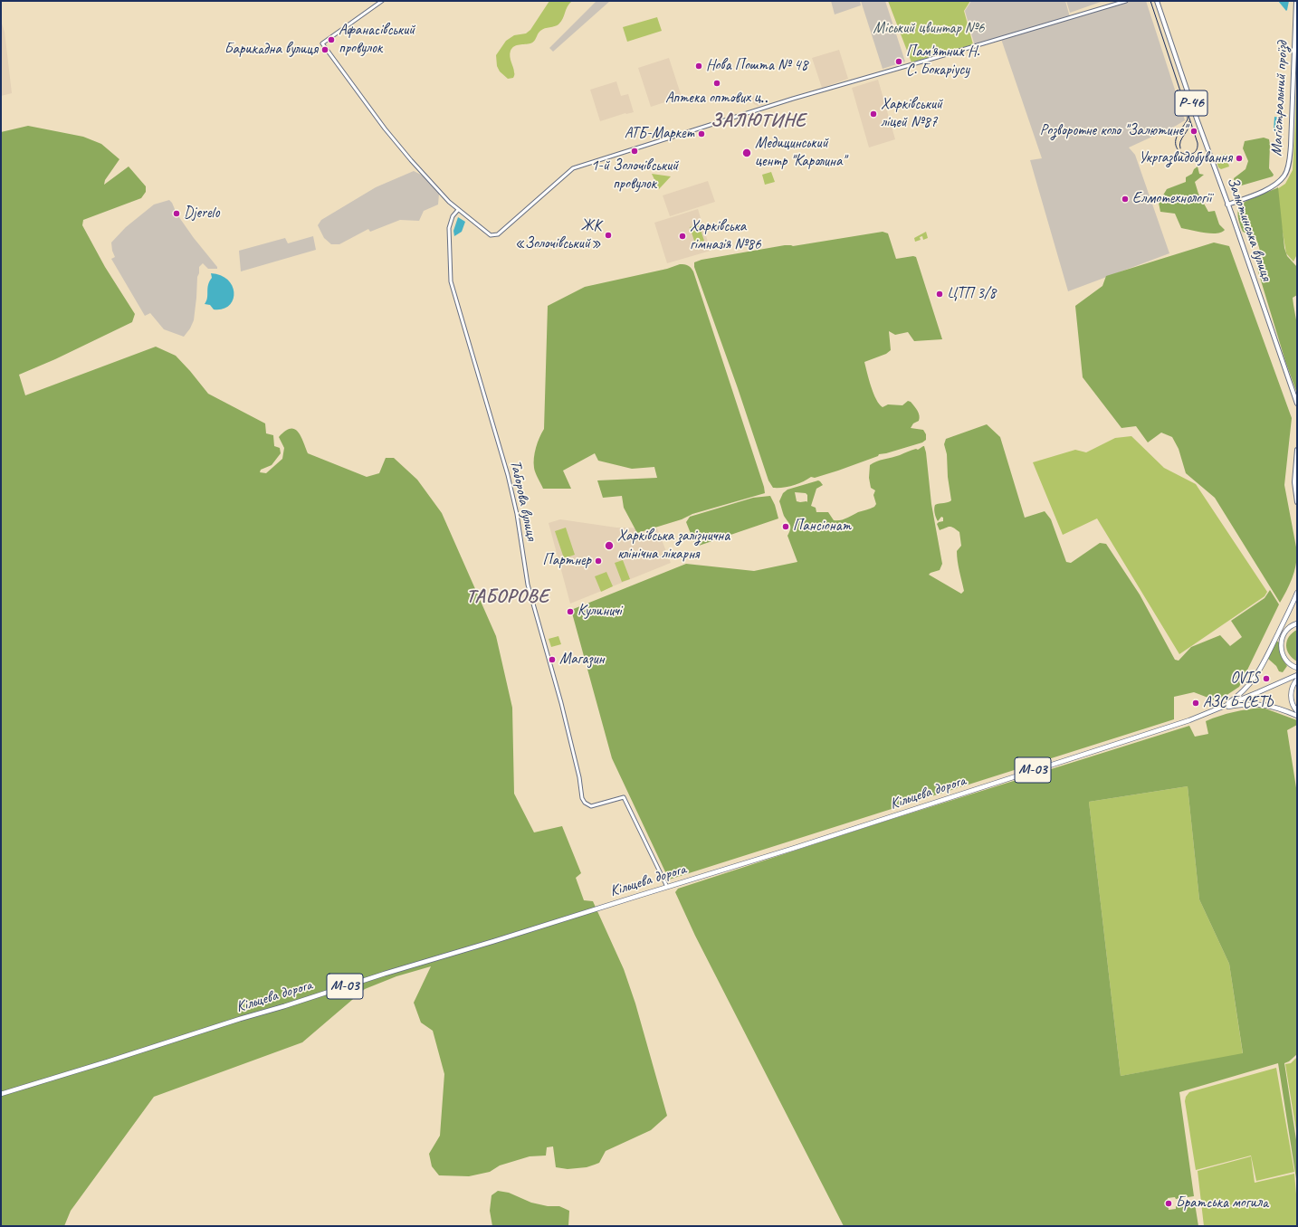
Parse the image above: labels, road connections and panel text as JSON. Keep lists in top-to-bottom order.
{
  "streets": {
    "highway": ["М-03", "Кільцева дорога"],
    "main road": ["Магістральний проїзд", "Р-46", "Залютинська вулиця"],
    "street": ["Таборова вулиця"]
  },
  "crossings": [
    ["Магістральний проїзд", "Залютинська вулиця"],
    ["Таборова вулиця", "Кільцева дорога"]
  ],
  "districts": ["ЗАЛЮТИНЕ", "ТАБОРОВЕ"],
  "parks": ["Міський цвинтар №6"],
  "places": [
    "Афанасівський провулок",
    "Барикадна вулиця",
    "Пам'ятник Н. С. Бокаріусу",
    "Нова Пошта № 48",
    "Аптека оптових ц‥",
    "Харківський ліцей №87",
    "Розворотне коло \"Залютине\"",
    "АТБ-Маркет",
    "1-й Золочівський провулок",
    "Медицинський центр \"Каролина\"",
    "Укргазвидобування",
    "Елмотехнології",
    "Djerelo",
    "ЖК «Золочівський»",
    "Харківська гімназія №86",
    "ЦТП 3/8",
    "Пансіонат",
    "Харківська залізнична клінічна лікарня",
    "Партнер",
    "Кулиничі",
    "Магазин",
    "OVIS",
    "АЗС Б-СЕТЬ",
    "Братська могила"
  ]
}
